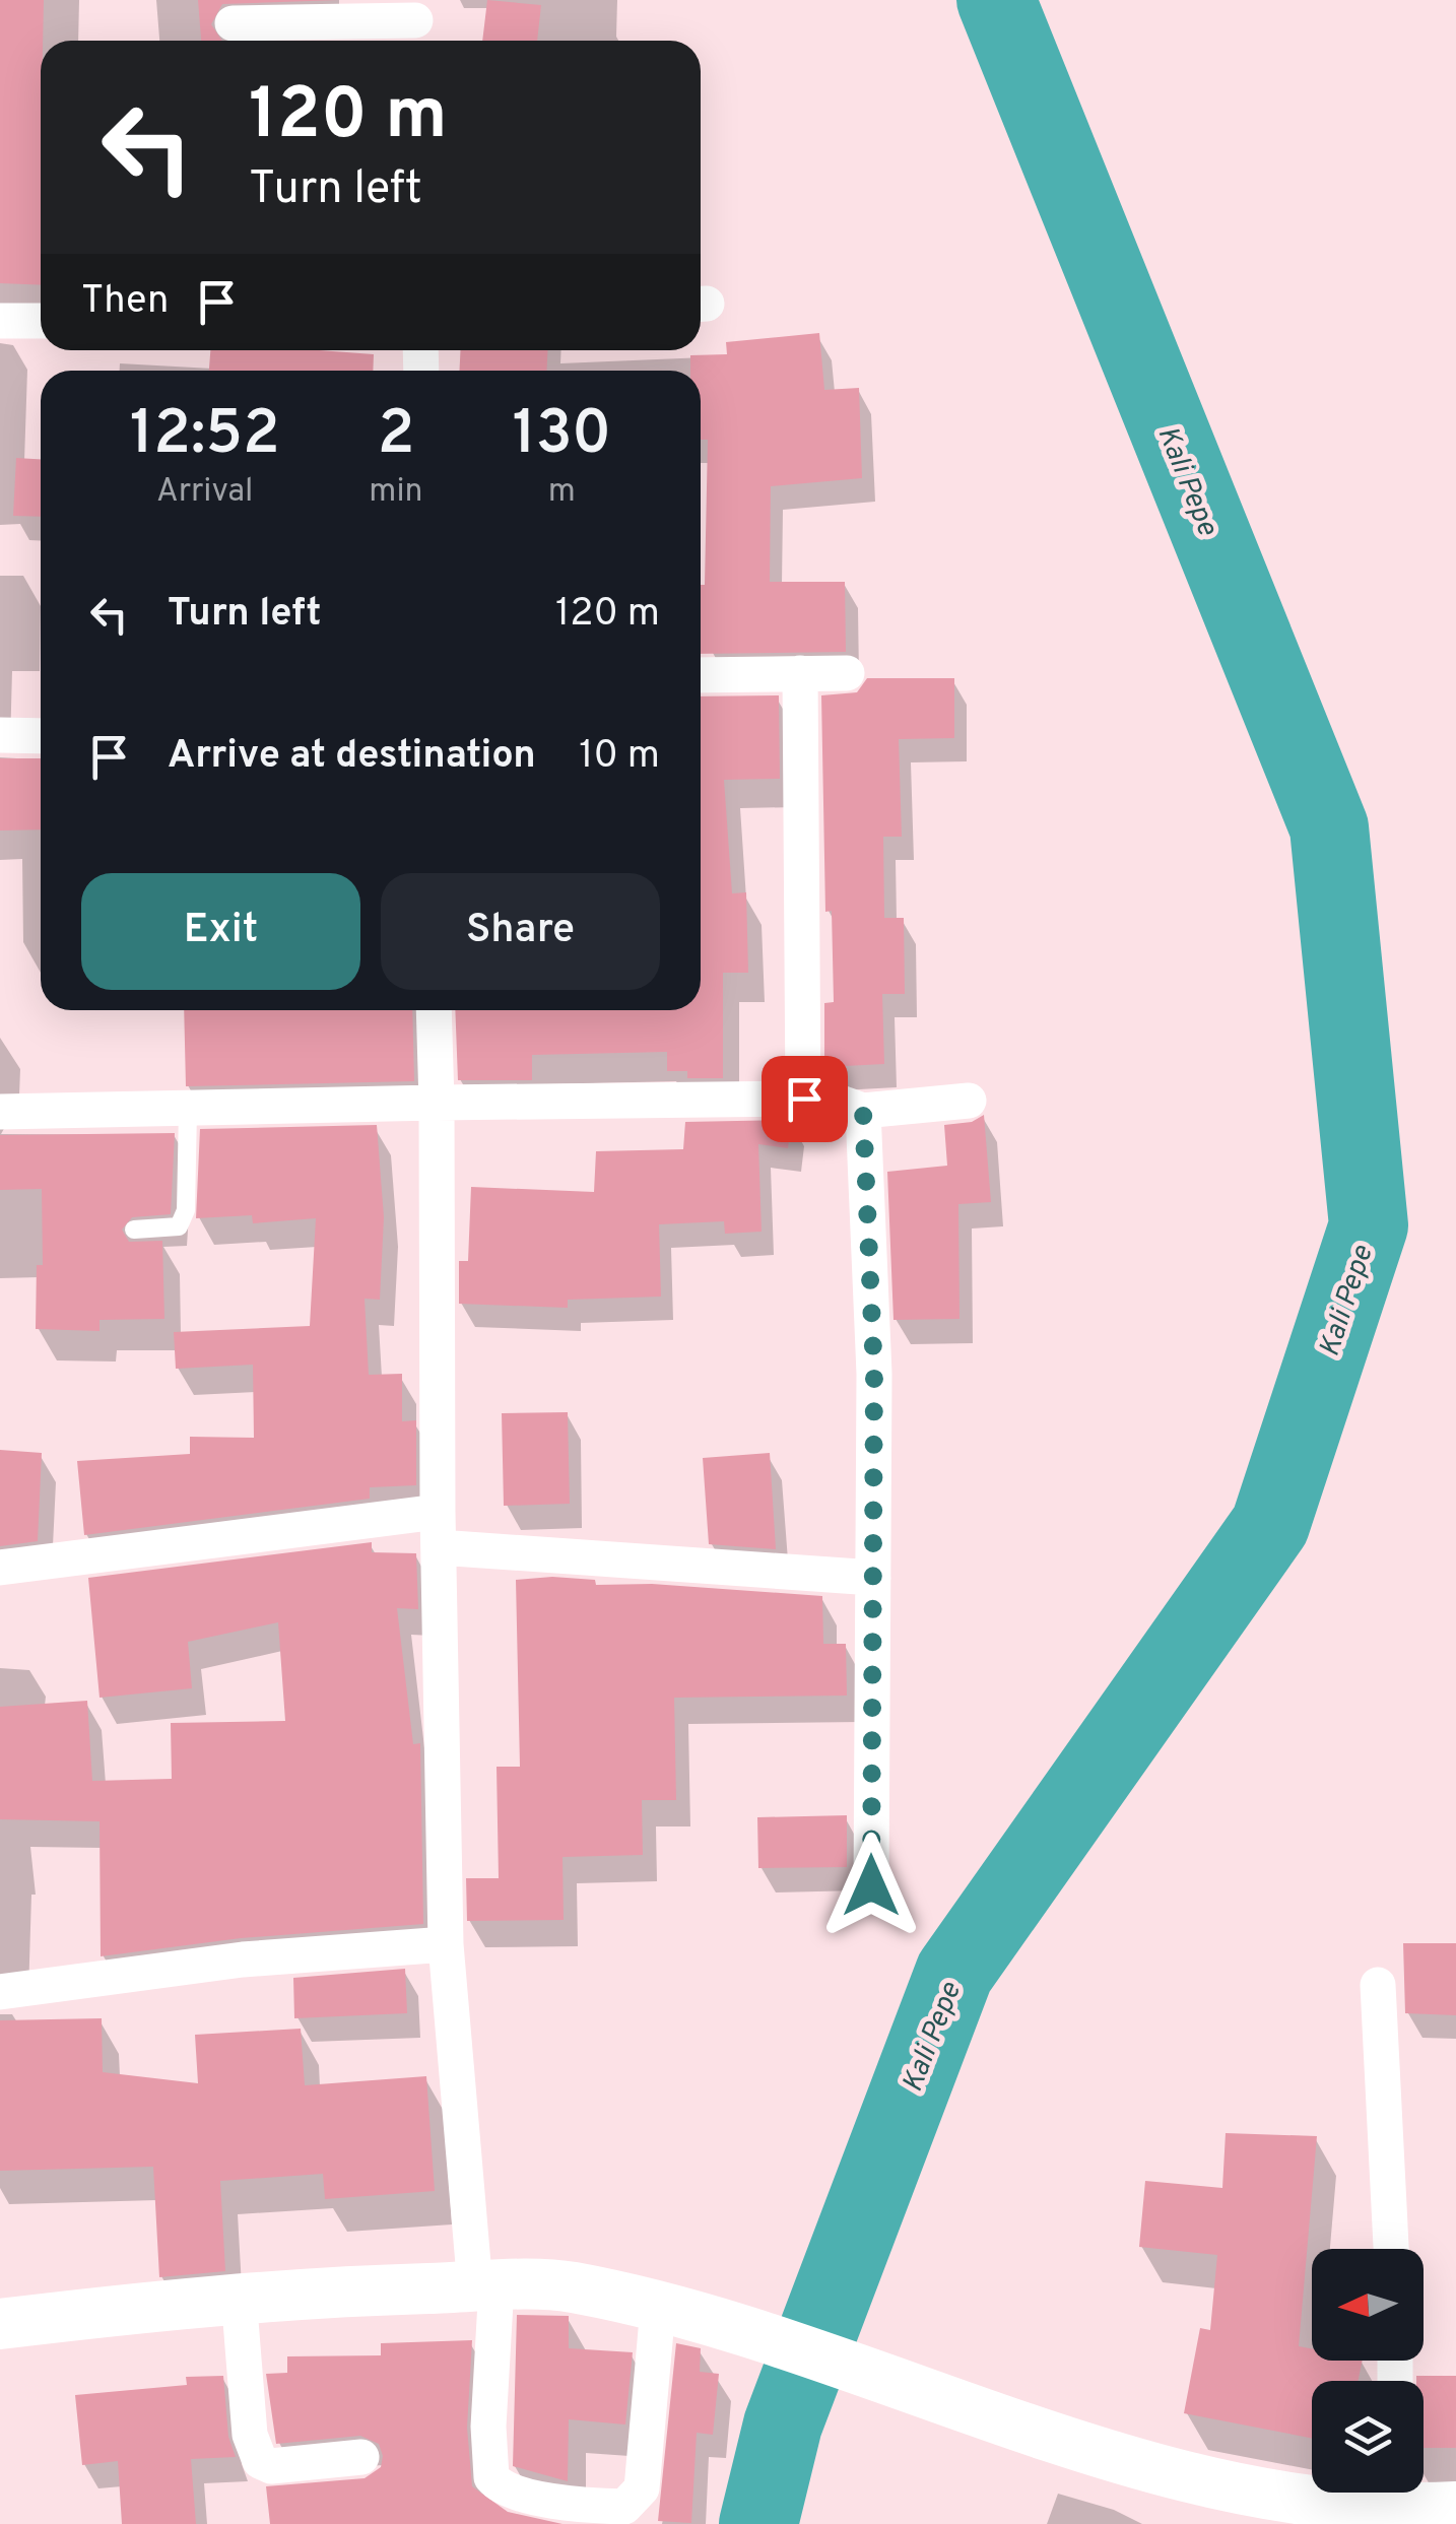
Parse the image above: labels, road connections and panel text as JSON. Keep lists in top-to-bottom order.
{
  "water": ["Kali Pepe"],
  "north": "left",
  "page": {
    "turn": ["120 m", "Turn left"],
    "then": "Then",
    "eta": [
      "12:52",
      "Arrival",
      "2",
      "min",
      "130",
      "m"
    ],
    "list": [
      {
        "name": "Turn left",
        "value": "120 m"
      },
      {
        "name": "Arrive at destination",
        "value": "10 m"
      }
    ],
    "buttons": ["Exit", "Share"]
  }
}
